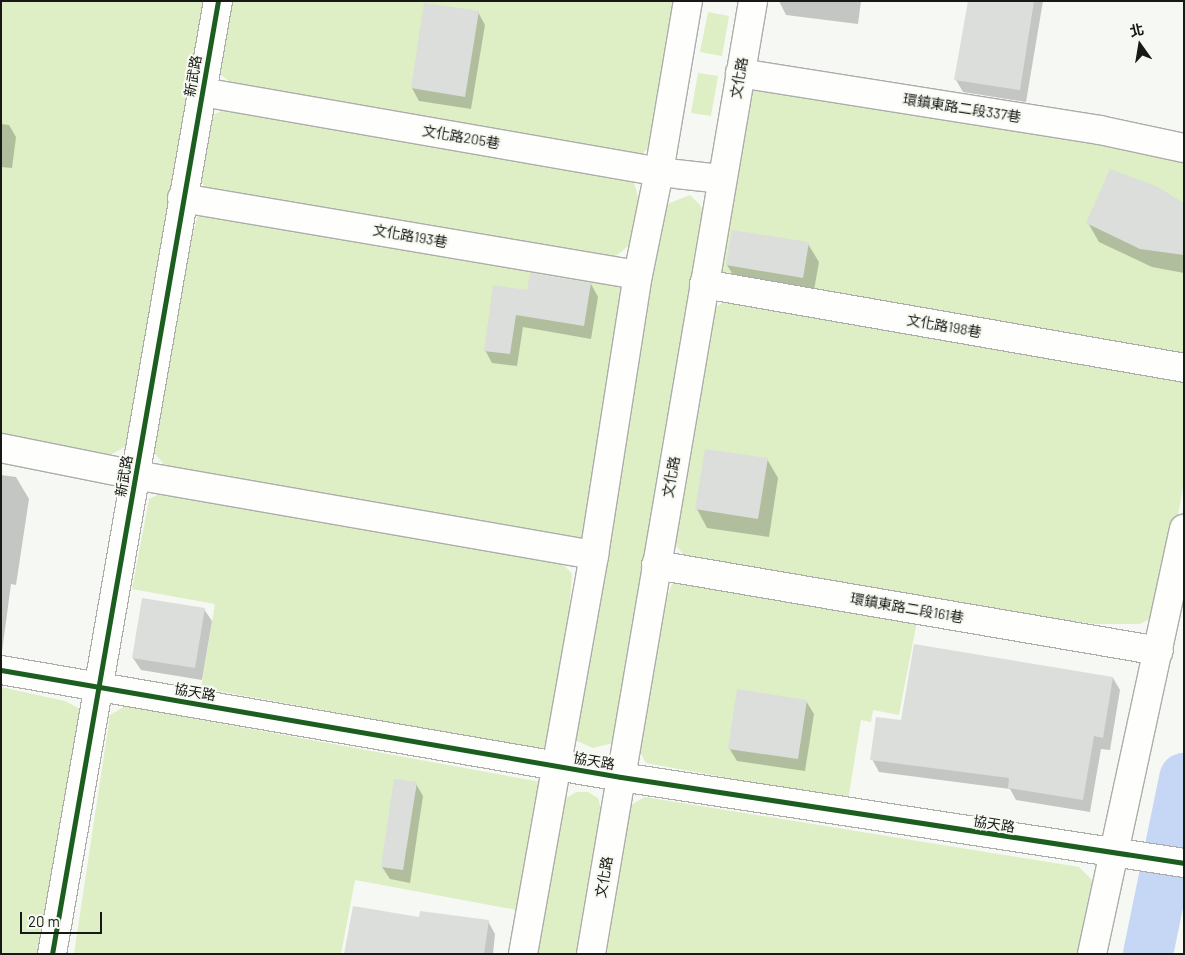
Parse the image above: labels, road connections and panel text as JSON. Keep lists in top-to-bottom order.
{
  "streets": {
    "street": [
      "新武路",
      "文化路",
      "環鎮東路二段337巷",
      "文化路205巷",
      "文化路193巷",
      "文化路198巷",
      "環鎮東路二段161巷",
      "協天路"
    ]
  },
  "crossings": [
    ["新武路", "文化路205巷"],
    ["新武路", "文化路193巷"],
    ["新武路", "協天路"],
    ["文化路", "環鎮東路二段337巷"],
    ["文化路", "文化路205巷"],
    ["文化路", "文化路198巷"],
    ["文化路", "環鎮東路二段161巷"],
    ["文化路", "協天路"]
  ],
  "scale_bar": "20 m",
  "north": "top"
}
